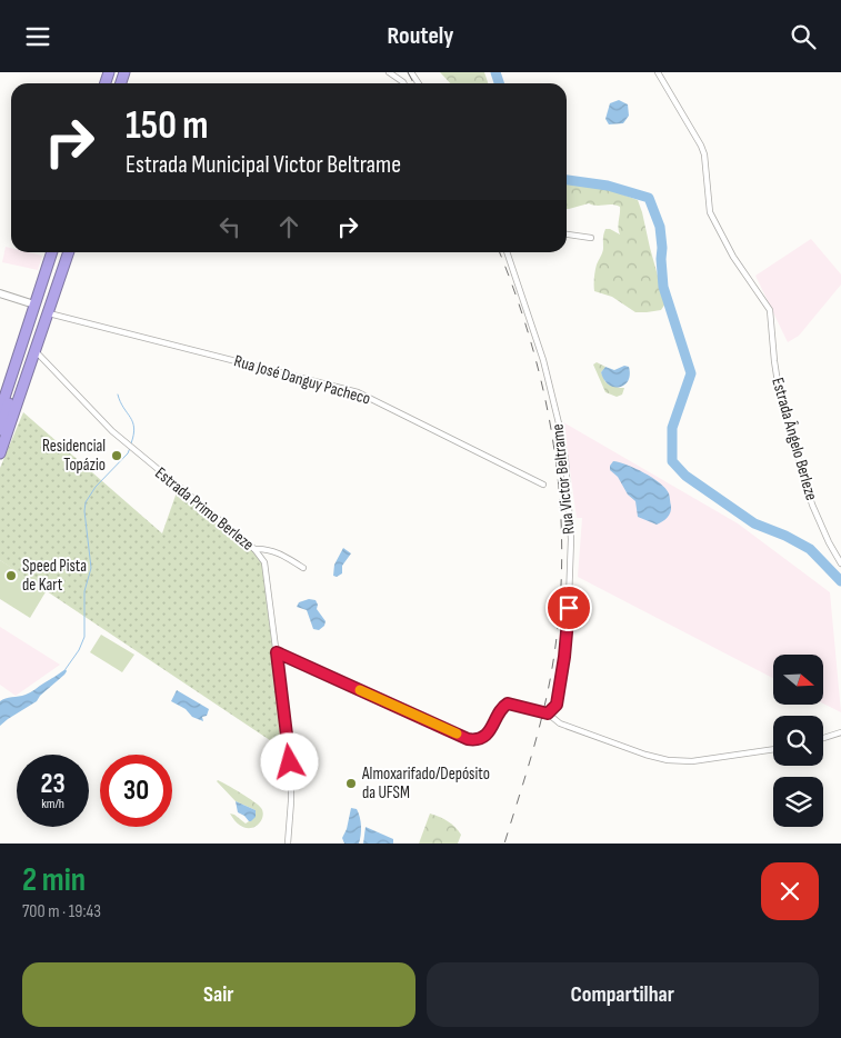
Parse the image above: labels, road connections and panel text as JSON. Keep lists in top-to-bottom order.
{
  "streets": {
    "street": [
      "Rua José Danguy Pacheco",
      "Estrada Ângelo Berleze",
      "Rua Victor Beltrame",
      "Estrada Primo Berleze"
    ]
  },
  "places": ["Residencial Topázio", "Speed Pista de Kart", "Almoxarifado/Depósito da UFSM"],
  "north": "right",
  "page": {
    "header": "Routely",
    "turn": ["150 m", "Estrada Municipal Victor Beltrame"],
    "speed": "23 km/h",
    "limit": "30",
    "heading": ["2 min", "700 m · 19:43"],
    "buttons": ["Sair", "Compartilhar"]
  }
}
